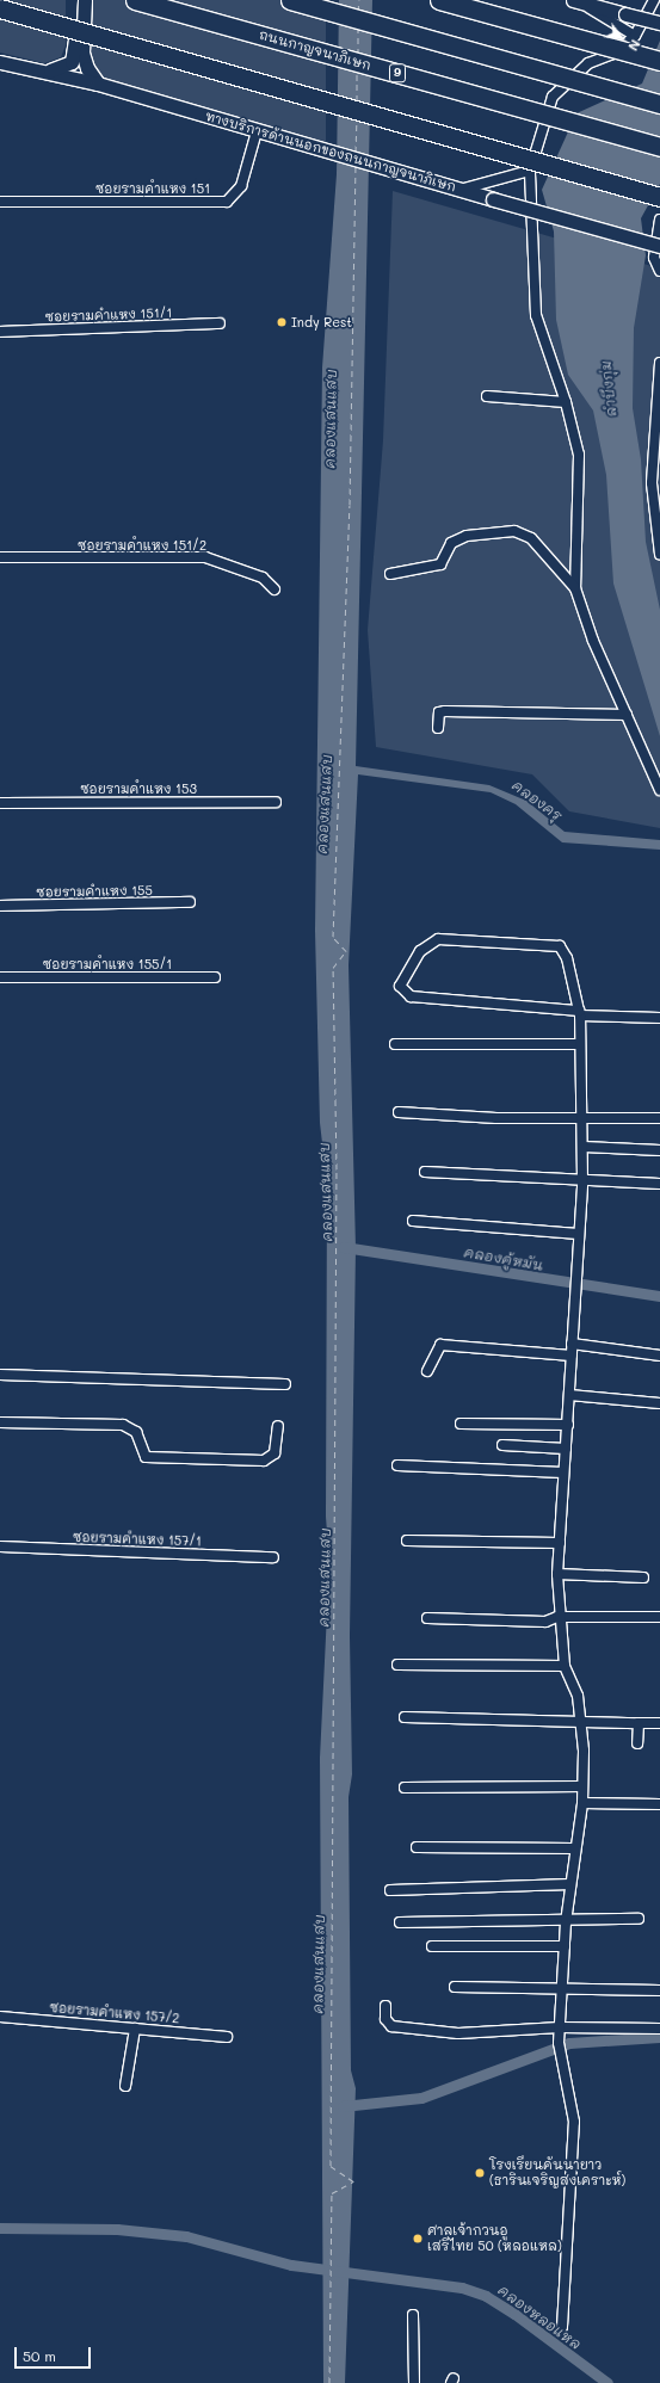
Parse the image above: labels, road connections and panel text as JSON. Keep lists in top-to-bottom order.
{
  "streets": {
    "highway": ["ถนนกาญจนาภิเษก", "9"],
    "main road": ["ทางบริการด้านนอกของถนนกาญจนาภิเษก"],
    "street": [
      "ซอยรามคำแหง 151",
      "ซอยรามคำแหง 151/1",
      "ซอยรามคำแหง 151/2",
      "ซอยรามคำแหง 153",
      "ซอยรามคำแหง 155",
      "ซอยรามคำแหง 155/1",
      "ซอยรามคำแหง 157/1",
      "ซอยรามคำแหง 157/2"
    ]
  },
  "crossings": [
    ["ทางบริการด้านนอกของถนนกาญจนาภิเษก", "ซอยรามคำแหง 151"]
  ],
  "water": [
    "ลำบึงกุ่ม",
    "คลองแสนแสบ",
    "คลองครุ",
    "คลองคู้หมัน",
    "คลองหลอแหล"
  ],
  "places": ["Indy Rest", "โรงเรียนคันนายาว (ธารินเจริญสงเคราะห์)", "ศาลเจ้ากวนอู เสรีไทย 50 (หลอแหล)"],
  "scale_bar": "50 m",
  "north": "bottom right"
}
